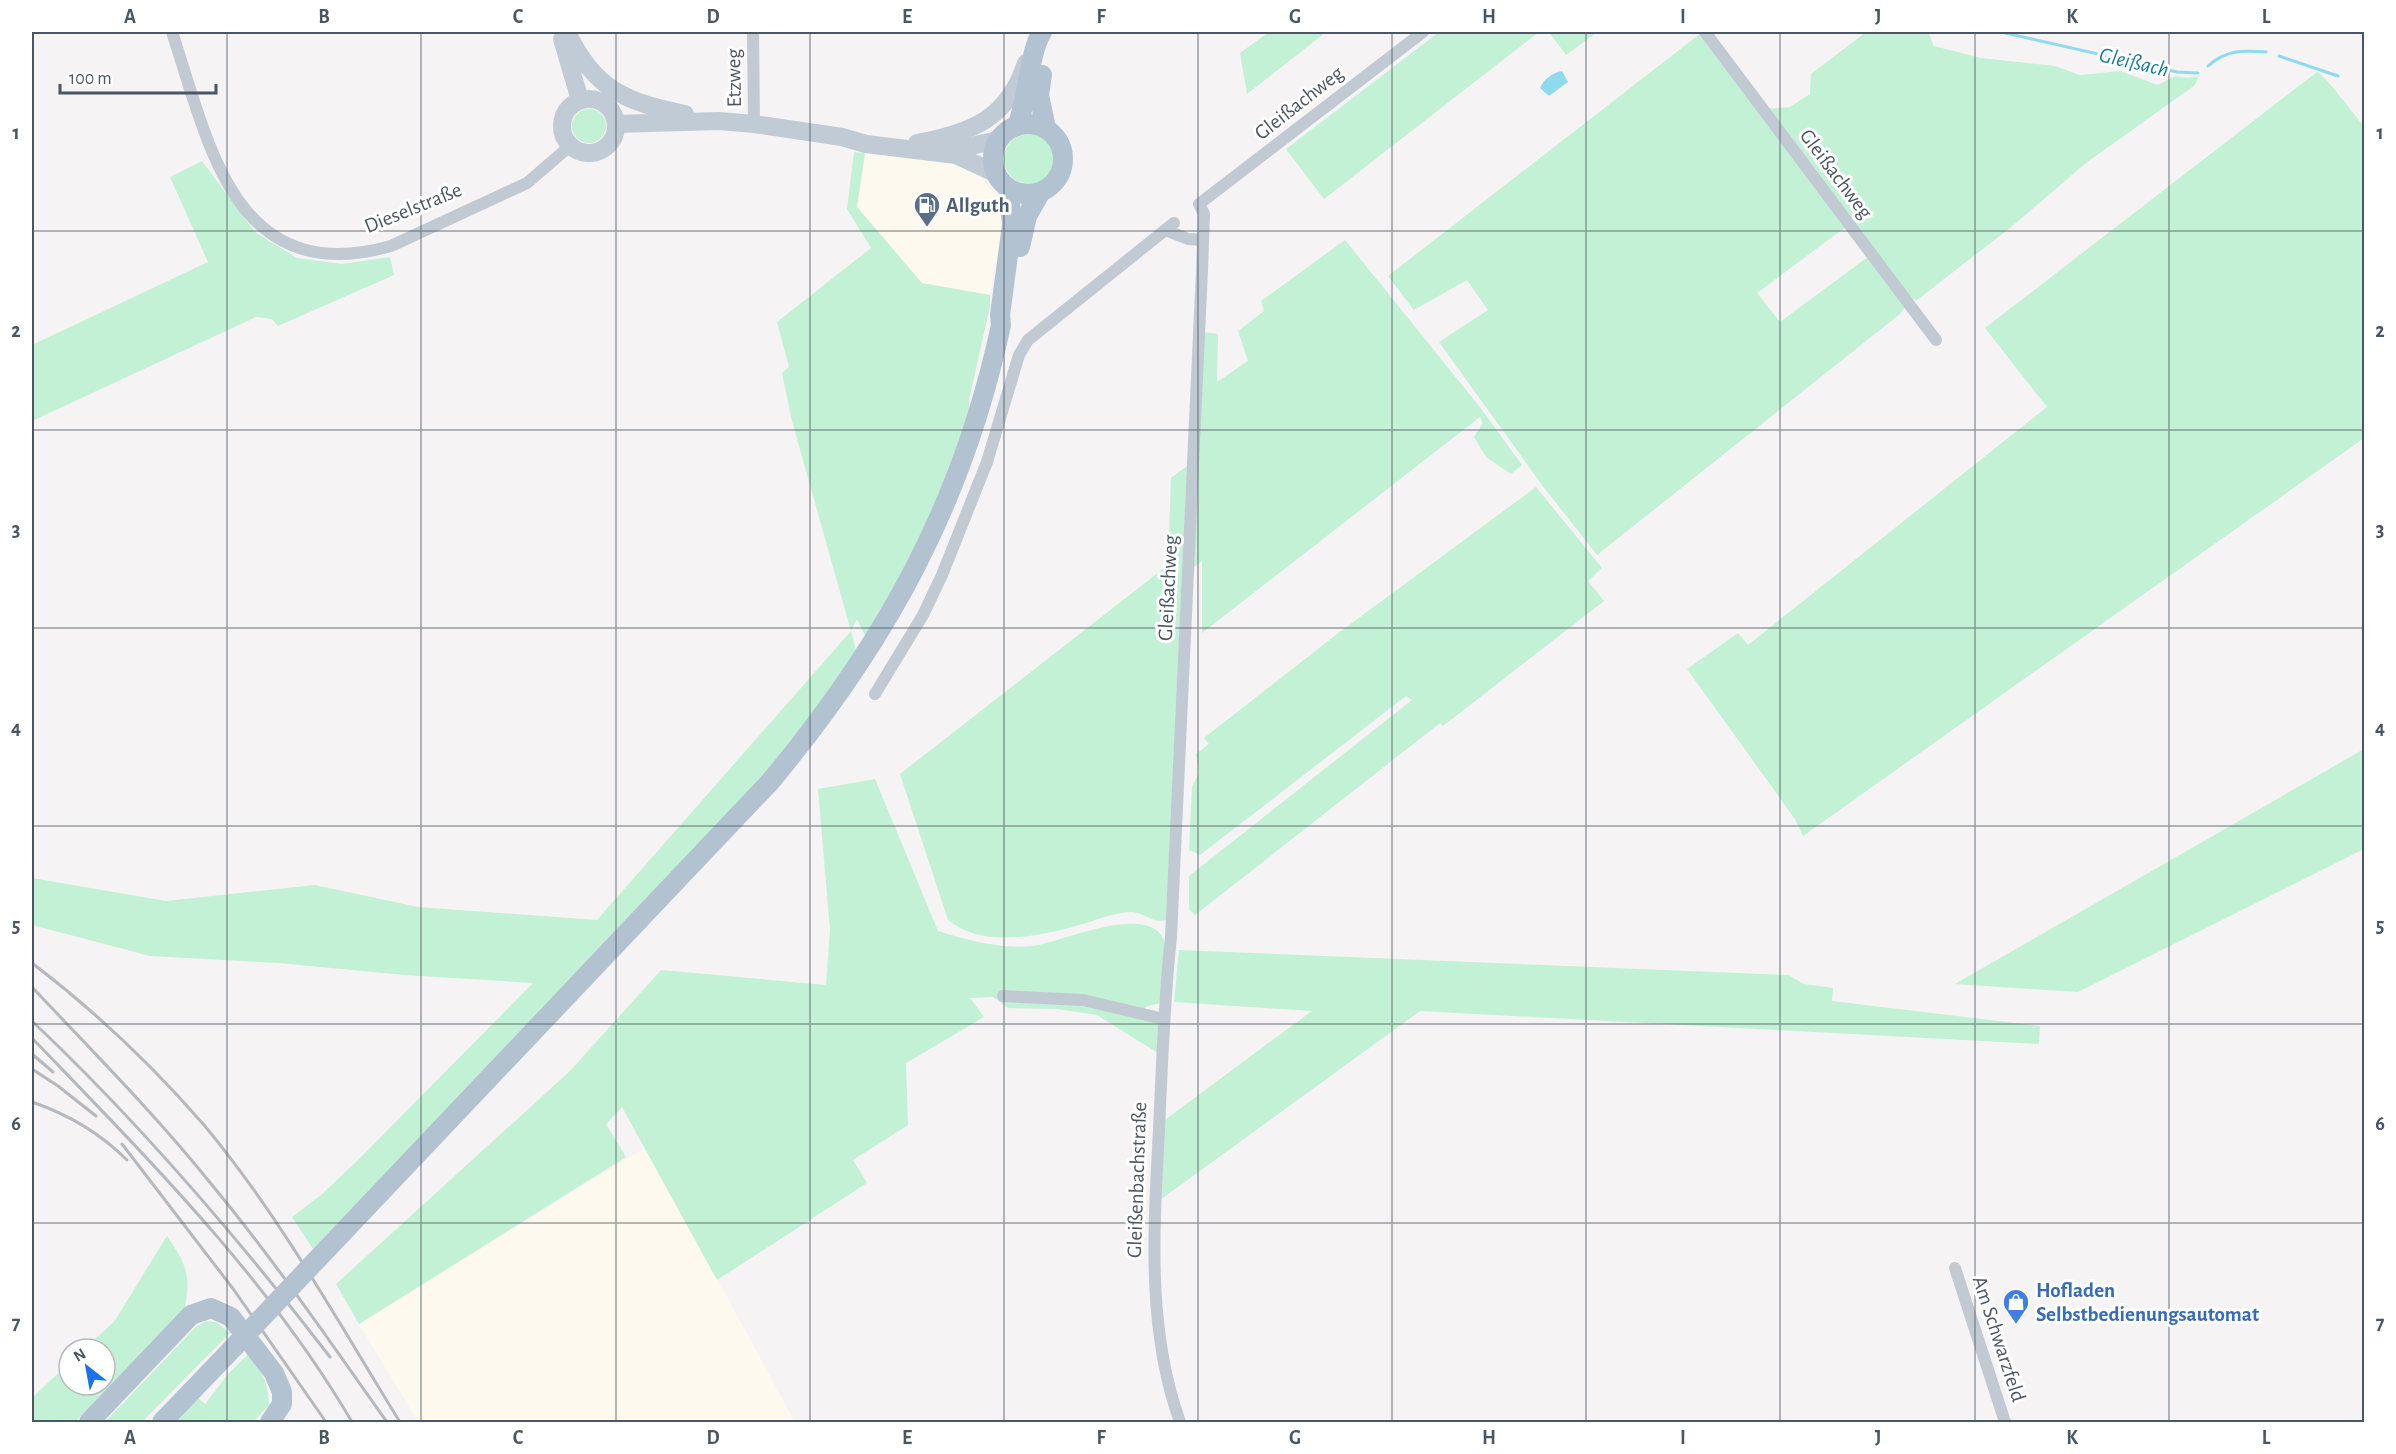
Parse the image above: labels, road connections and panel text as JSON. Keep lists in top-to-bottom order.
{
  "streets": {
    "street": [
      "Etzweg",
      "Gleißachweg",
      "Dieselstraße",
      "Gleißenbachstraße",
      "Am Schwarzfeld"
    ]
  },
  "crossings": [
    ["Gleißachweg", "Gleißenbachstraße"]
  ],
  "water": ["Gleißach"],
  "places": {
    "fuel station": ["Allguth"],
    "shop": ["Hofladen Selbstbedienungsautomat"]
  },
  "scale_bar": "100 m",
  "north": "top left",
  "grid": {
    "columns": [
      "A",
      "B",
      "C",
      "D",
      "E",
      "F",
      "G",
      "H",
      "I",
      "J",
      "K",
      "L"
    ],
    "rows": [
      "1",
      "2",
      "3",
      "4",
      "5",
      "6",
      "7"
    ]
  }
}
